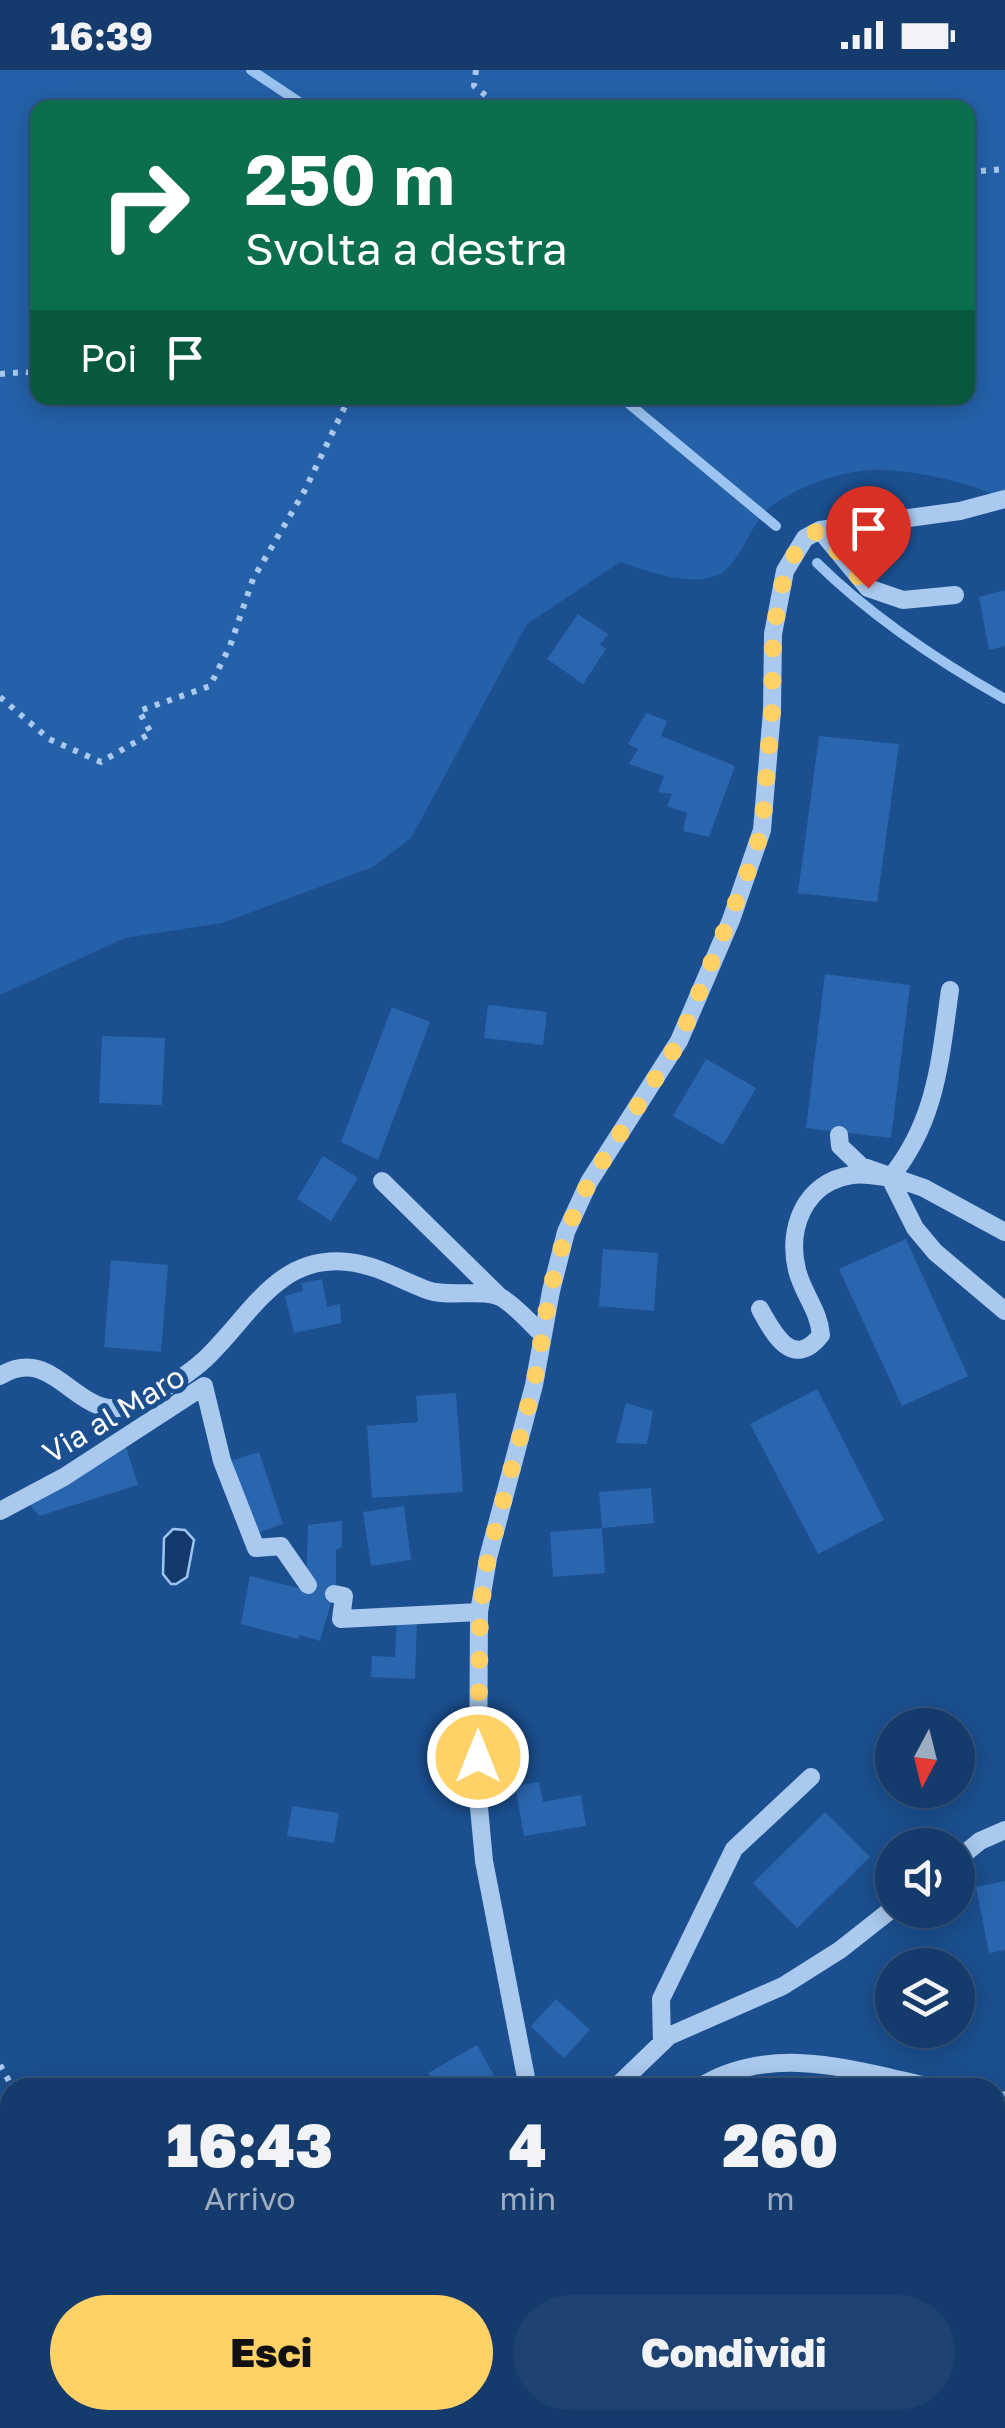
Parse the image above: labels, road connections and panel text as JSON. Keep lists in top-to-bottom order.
{
  "streets": {
    "street": ["Via al Maro"]
  },
  "north": "bottom",
  "page": {
    "status": "16:39",
    "turn": ["250 m", "Svolta a destra"],
    "then": "Poi",
    "eta": [
      "16:43",
      "Arrivo",
      "4",
      "min",
      "260",
      "m"
    ],
    "buttons": ["Esci", "Condividi"]
  }
}
